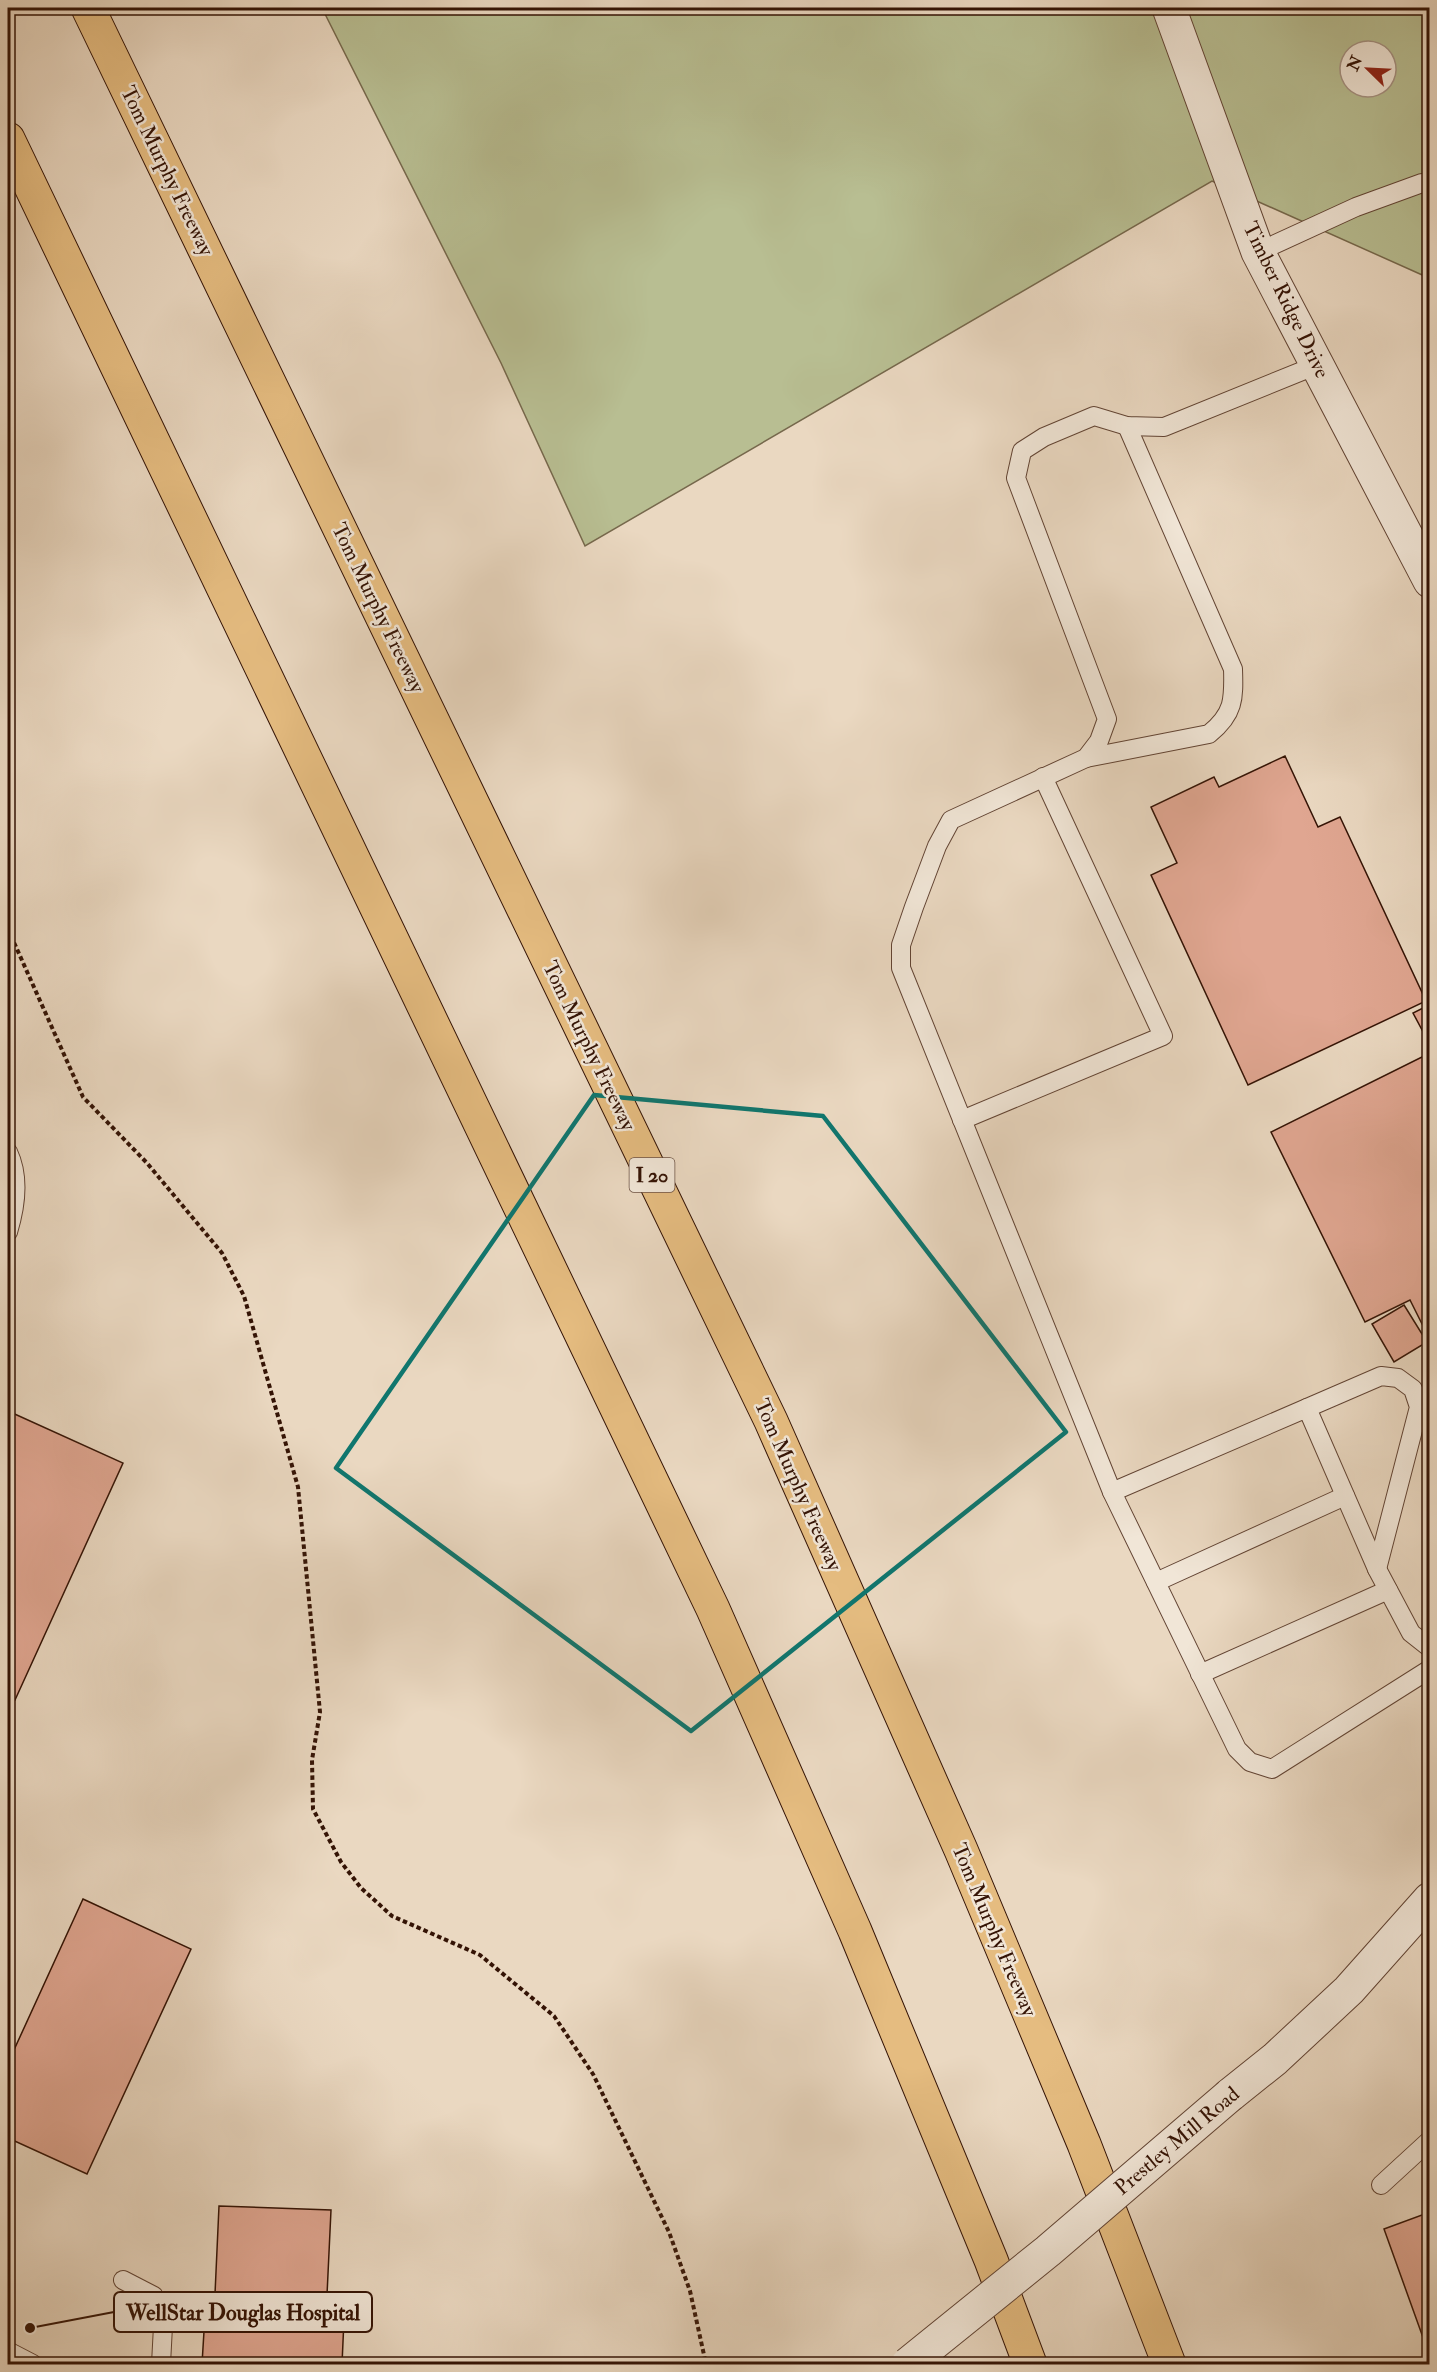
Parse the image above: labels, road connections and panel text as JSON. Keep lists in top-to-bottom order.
{
  "streets": {
    "highway": ["Tom Murphy Freeway", "I 20"],
    "street": ["Timber Ridge Drive", "Prestley Mill Road"]
  },
  "places": ["WellStar Douglas Hospital"],
  "north": "top left"
}
